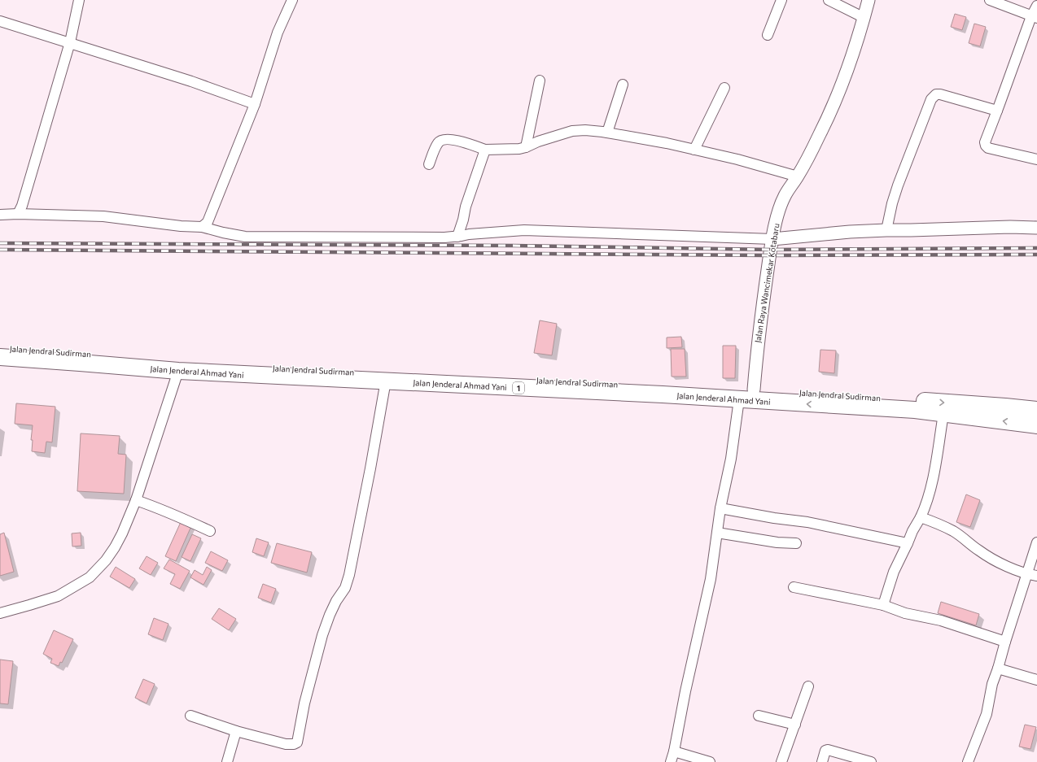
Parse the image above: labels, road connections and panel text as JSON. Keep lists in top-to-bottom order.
{
  "streets": {
    "highway": ["Jalan Jendral Sudirman", "Jalan Jenderal Ahmad Yani", "1"],
    "street": ["Jalan Raya Wancimekar Kotabaru"]
  },
  "crossings": [
    ["Jalan Raya Wancimekar Kotabaru", "Jalan Jendral Sudirman"]
  ]
}
